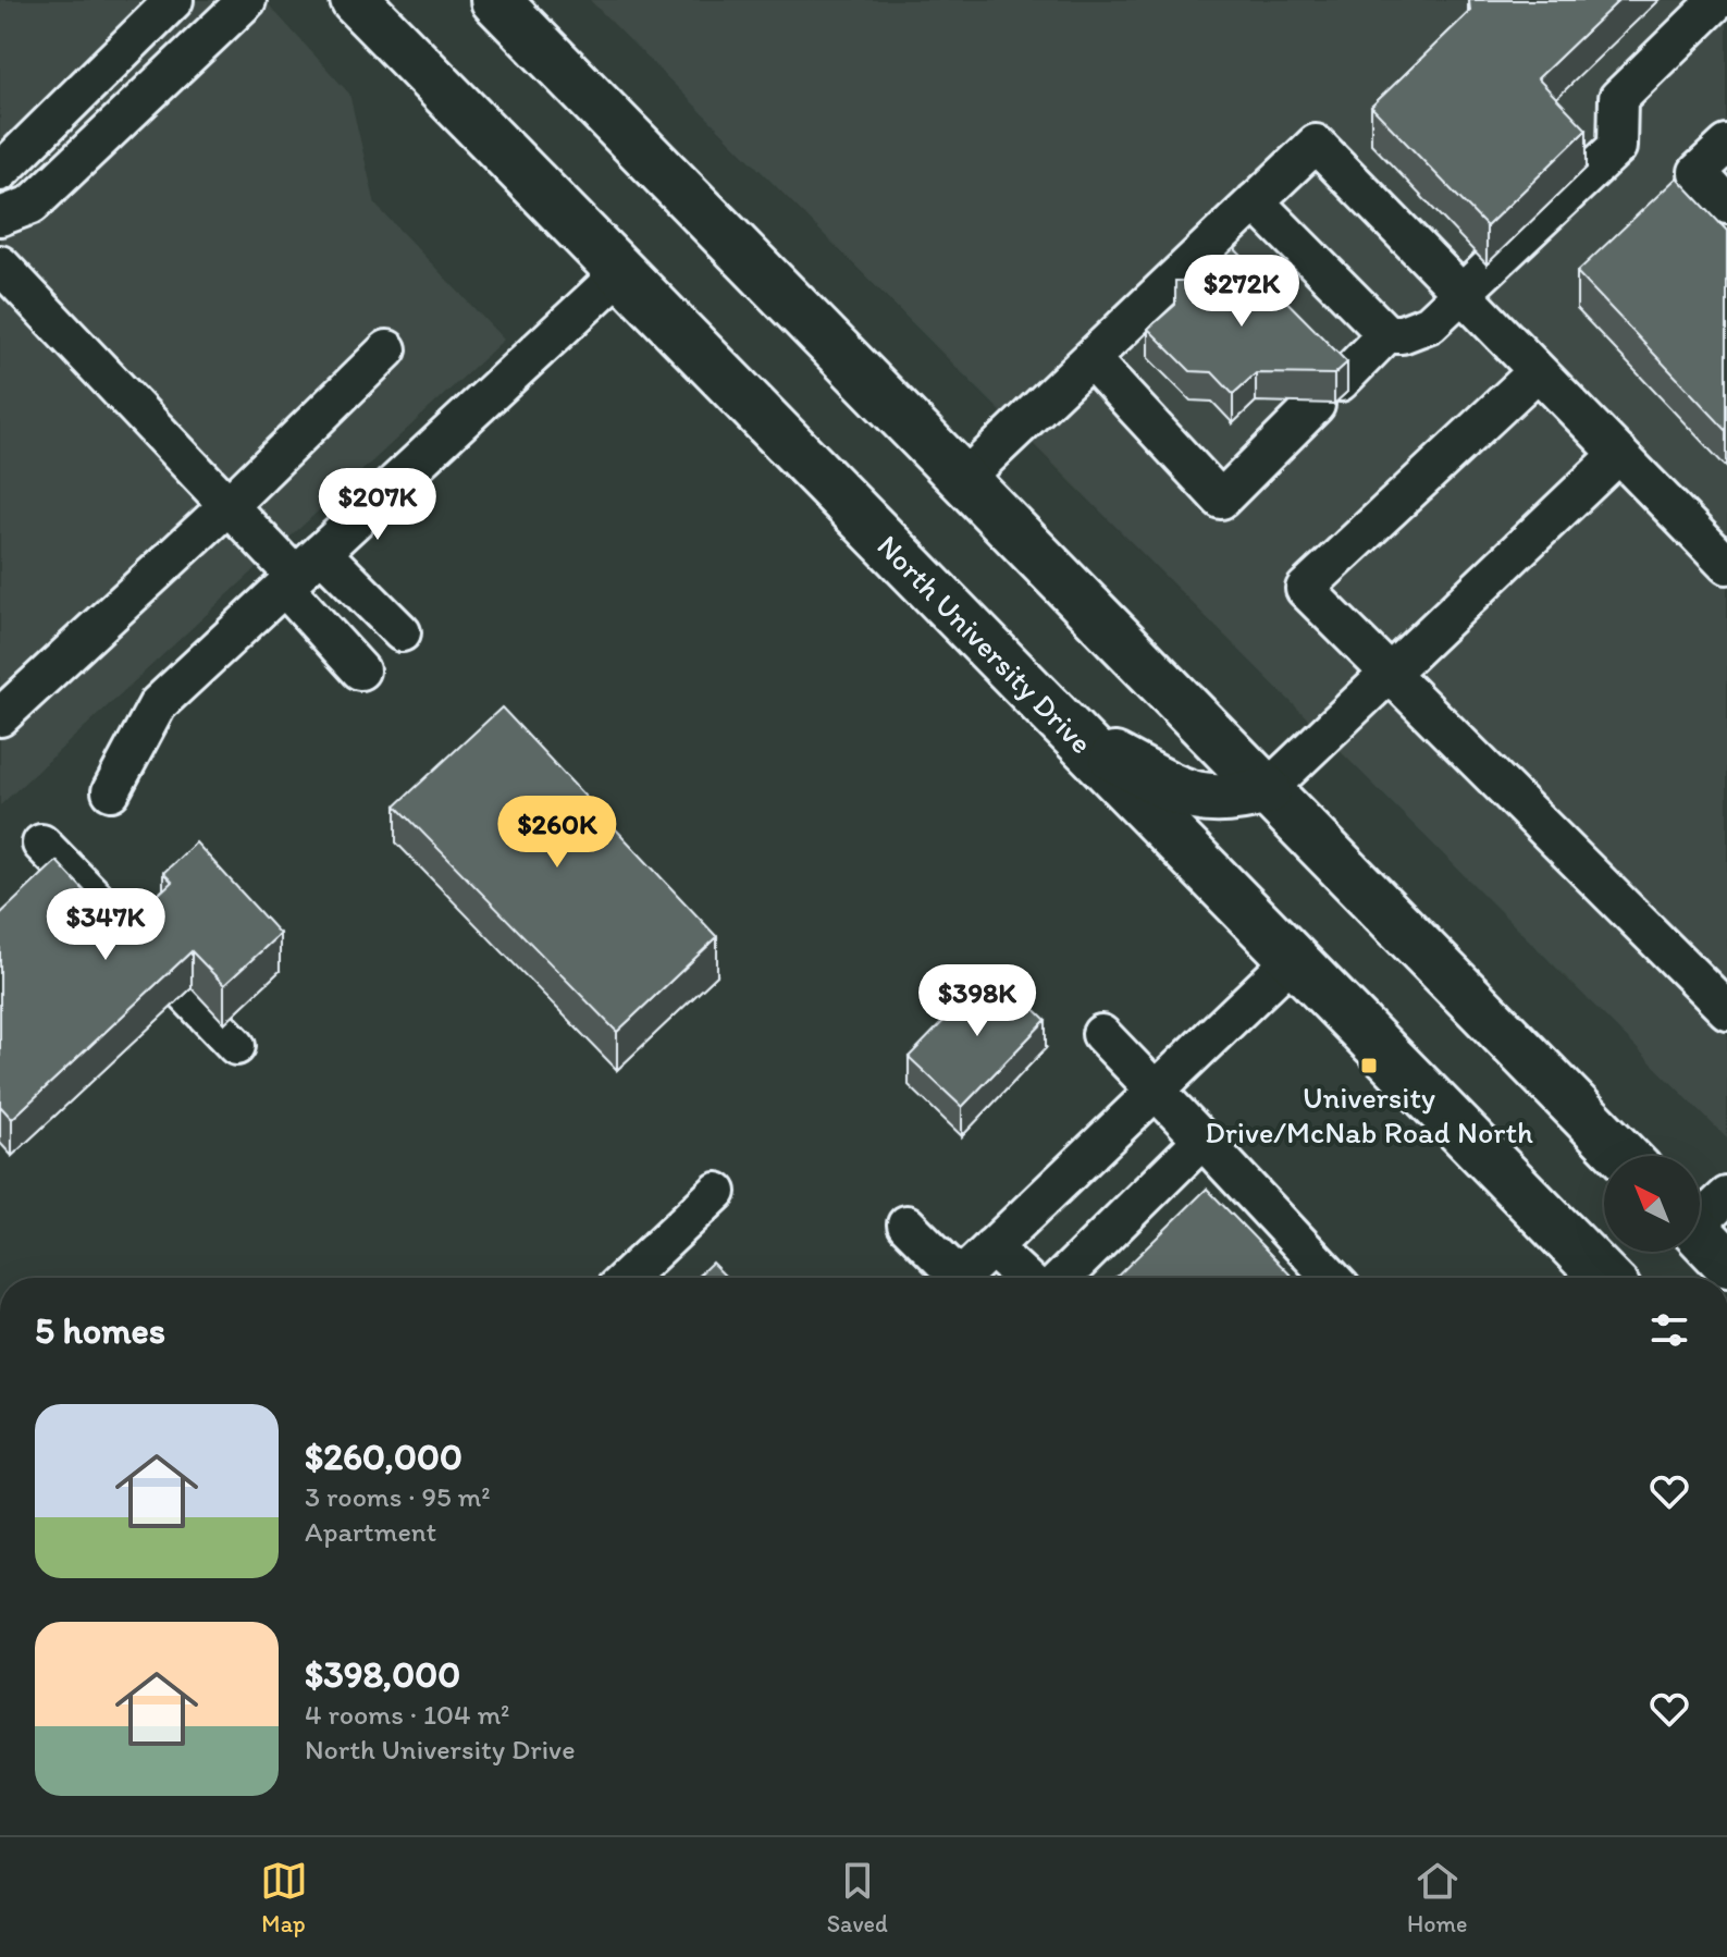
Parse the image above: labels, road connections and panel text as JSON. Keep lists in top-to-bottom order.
{
  "streets": {
    "main road": ["North University Drive"]
  },
  "places": {
    "transit": ["University Drive/McNab Road North"]
  },
  "north": "top left",
  "page": {
    "price": [
      "$272K",
      "$207K",
      "$260K",
      "$347K",
      "$398K"
    ],
    "heading": "5 homes",
    "list": [
      {
        "name": "$260,000",
        "note": "3 rooms · 95 m² · Apartment"
      },
      {
        "name": "$398,000",
        "note": "4 rooms · 104 m² · North University Drive"
      }
    ],
    "tabs": ["Map", "Saved", "Home"]
  }
}
